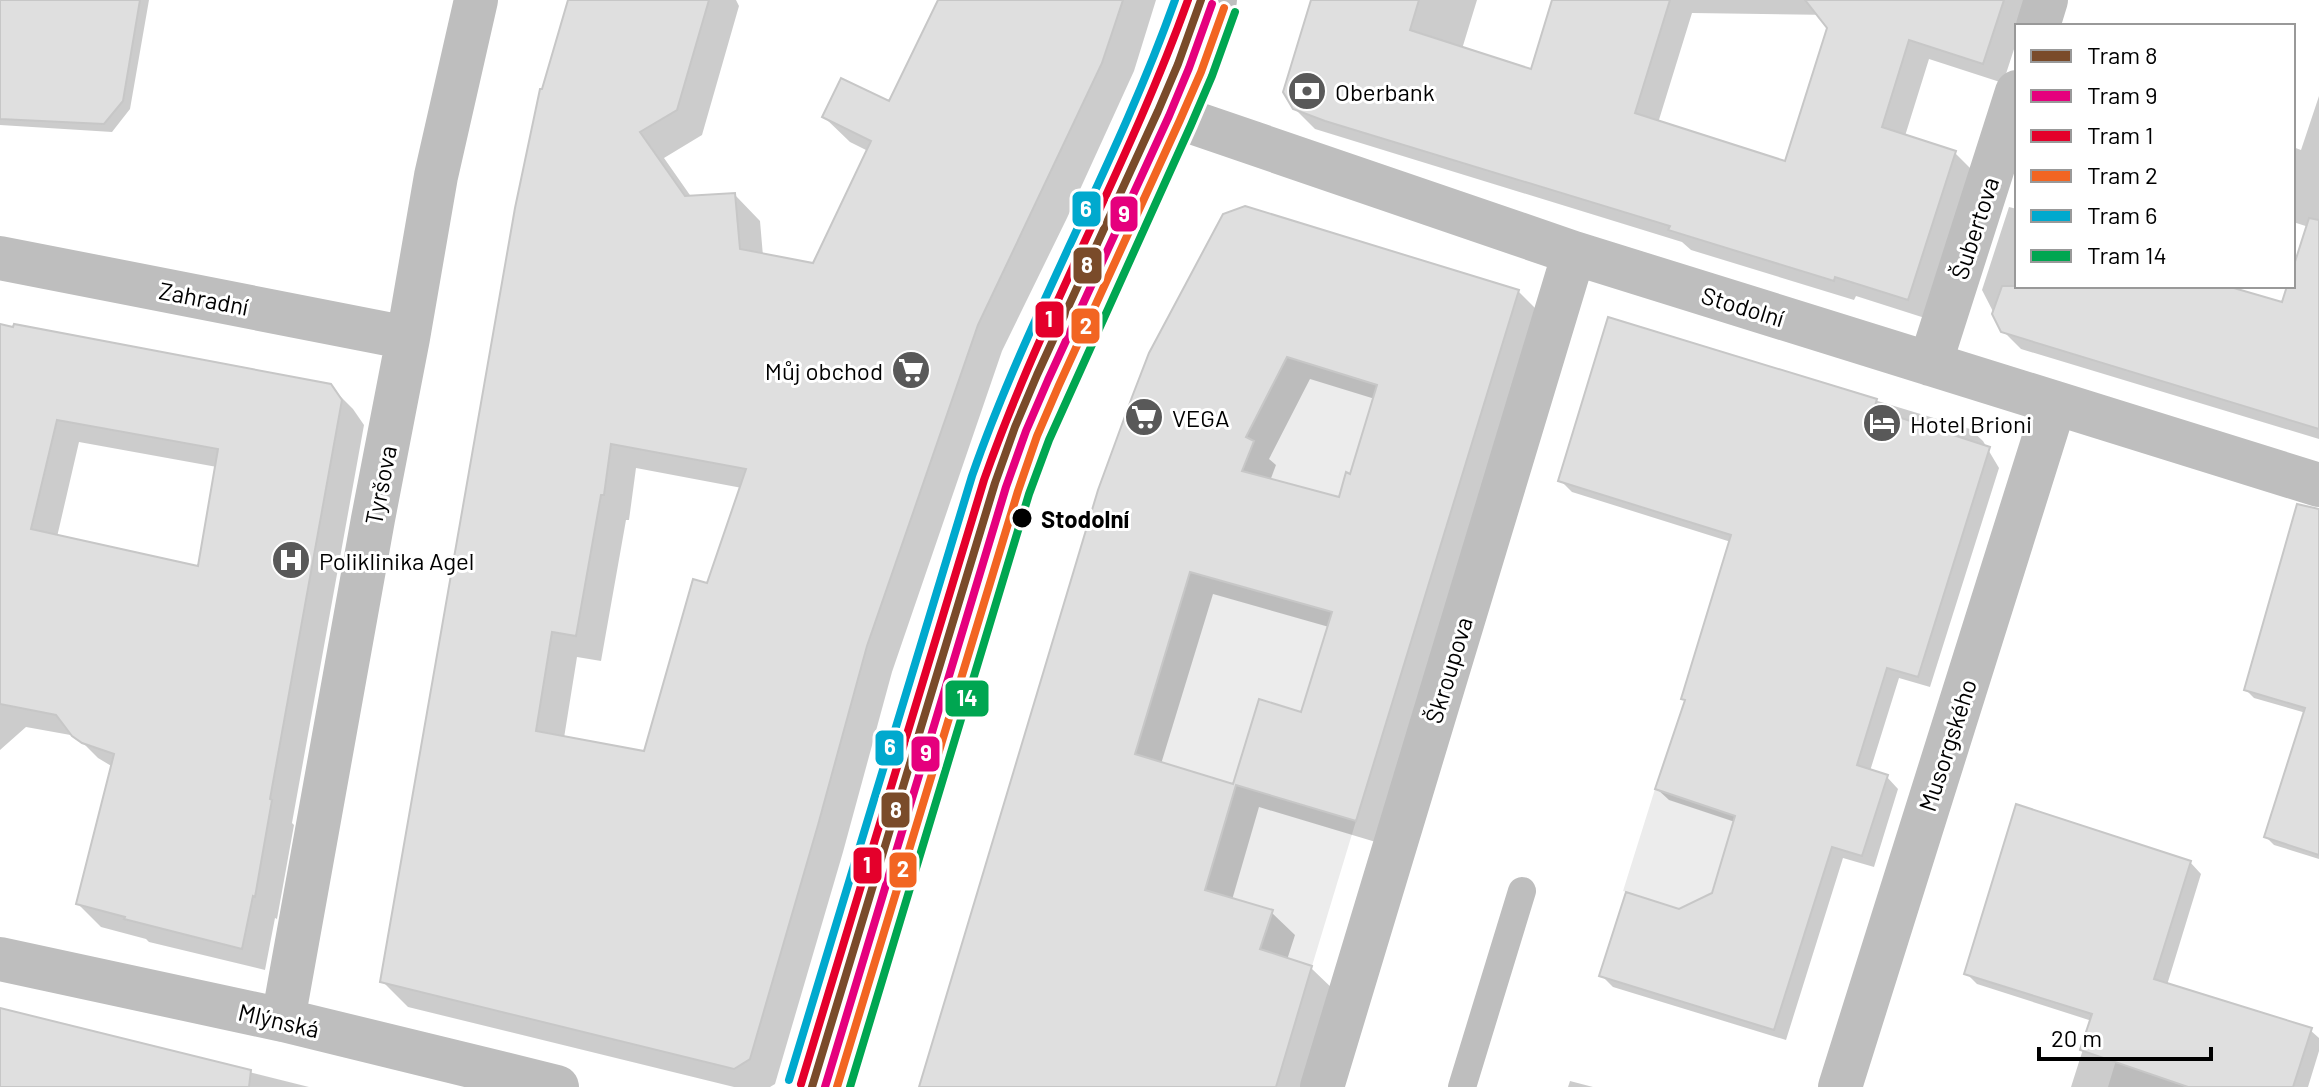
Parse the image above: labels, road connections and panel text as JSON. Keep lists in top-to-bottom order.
{
  "streets": {
    "street": [
      "Šubertova",
      "Zahradní",
      "Stodolní",
      "Tyršova",
      "Škroupova",
      "Musorgského",
      "Mlýnská"
    ]
  },
  "crossings": [
    ["Šubertova", "Stodolní"],
    ["Zahradní", "Tyršova"],
    ["Stodolní", "Škroupova"],
    ["Stodolní", "Musorgského"],
    ["Tyršova", "Mlýnská"]
  ],
  "places": {
    "bank": ["Oberbank"],
    "supermarket": ["Můj obchod", "VEGA"],
    "hotel": ["Hotel Brioni"],
    "other": ["Stodolní"],
    "hospital": ["Poliklinika Agel"]
  },
  "lines": [
    "tram line 8",
    "tram line 1",
    "tram line 6",
    "tram line 9",
    "tram line 2",
    "tram line 14"
  ],
  "legend": [
    "Tram 8",
    "Tram 9",
    "Tram 1",
    "Tram 2",
    "Tram 6",
    "Tram 14"
  ],
  "scale_bar": "20 m"
}
